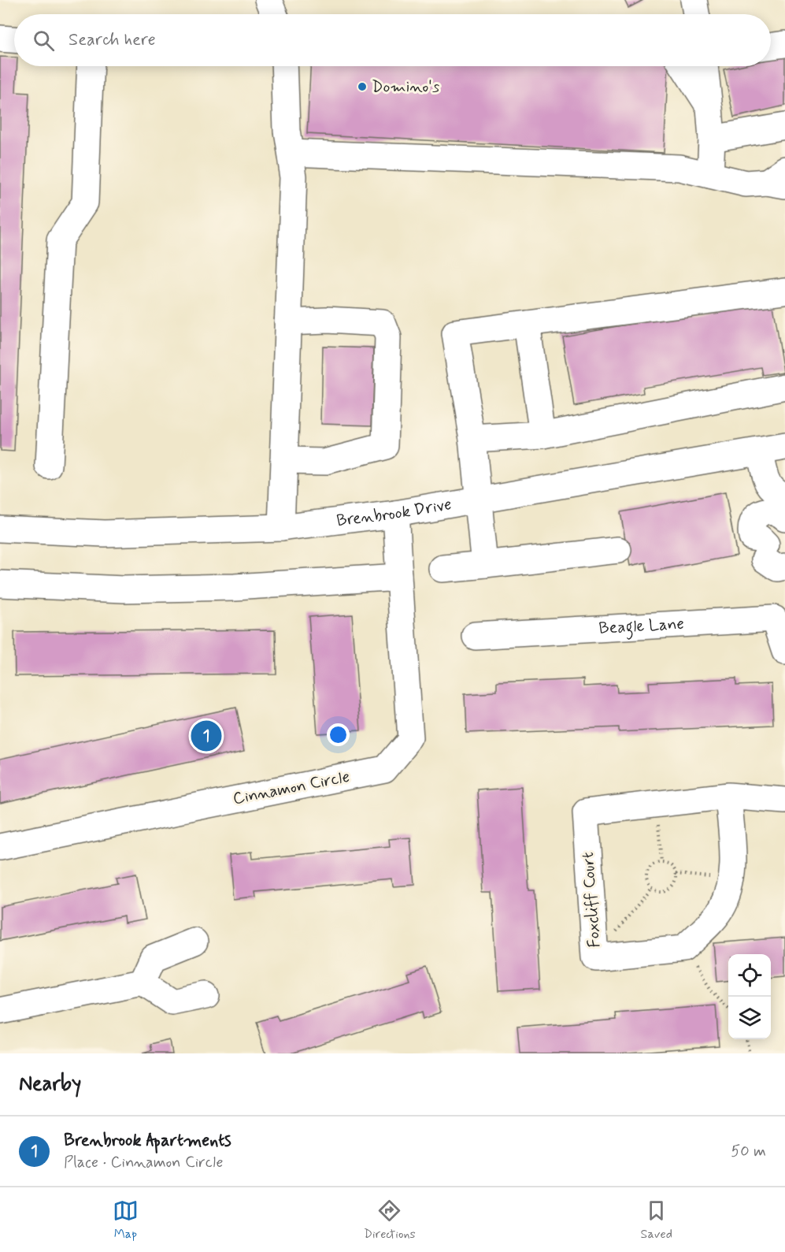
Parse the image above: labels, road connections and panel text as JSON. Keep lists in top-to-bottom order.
{
  "streets": {
    "street": [
      "Brenbrook Drive",
      "Beagle Lane",
      "Cinnamon Circle",
      "Foxcliff Court"
    ]
  },
  "crossings": [
    ["Brenbrook Drive", "Cinnamon Circle"]
  ],
  "places": ["Domino's"],
  "page": {
    "search": "Search here",
    "pins": "1",
    "heading": "Nearby",
    "list": [
      {
        "mark": "1",
        "name": "Brenbrook Apartments",
        "note": "Place · Cinnamon Circle",
        "value": "50 m"
      }
    ],
    "nav": ["Map", "Directions", "Saved"]
  }
}
